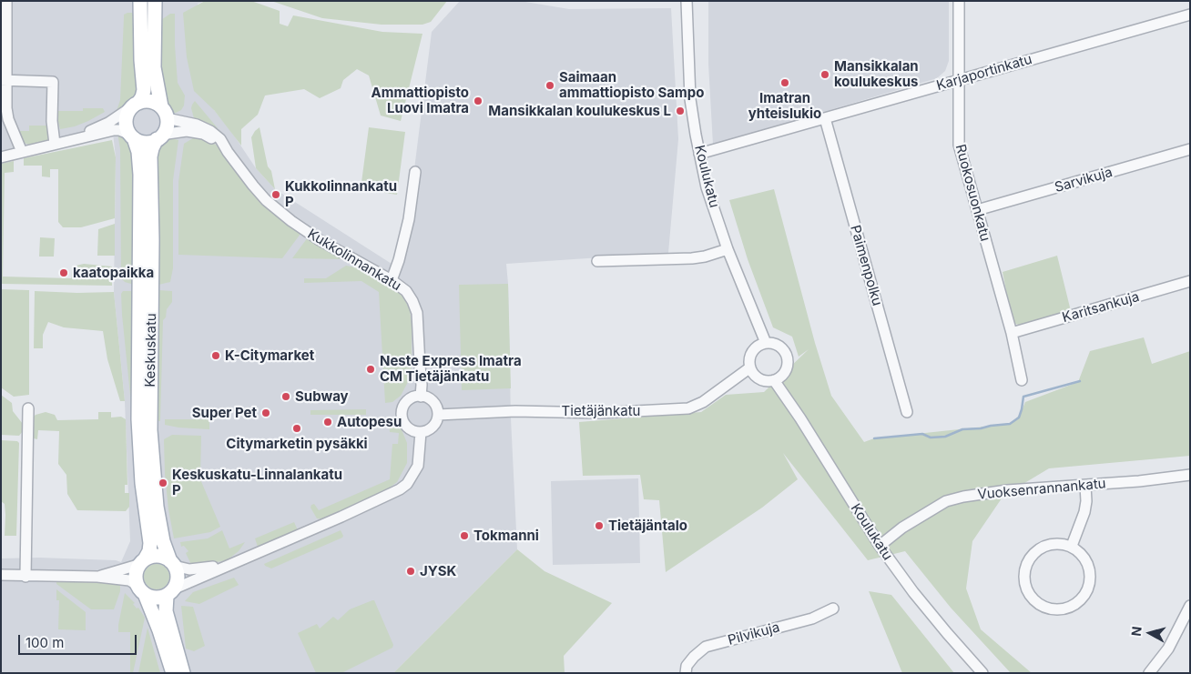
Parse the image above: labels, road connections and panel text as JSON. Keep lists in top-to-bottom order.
{
  "streets": {
    "main road": ["Keskuskatu"],
    "street": [
      "Karjaportinkatu",
      "Koulukatu",
      "Sarvikuja",
      "Ruokosuonkatu",
      "Kukkolinnankatu",
      "Paimenpolku",
      "Karitsankuja",
      "Tietäjänkatu",
      "Vuoksenrannankatu",
      "Pilvikuja"
    ]
  },
  "crossings": [
    ["Karjaportinkatu", "Koulukatu"],
    ["Karjaportinkatu", "Ruokosuonkatu"],
    ["Karjaportinkatu", "Paimenpolku"],
    ["Koulukatu", "Tietäjänkatu"],
    ["Koulukatu", "Vuoksenrannankatu"],
    ["Sarvikuja", "Ruokosuonkatu"],
    ["Ruokosuonkatu", "Karitsankuja"],
    ["Kukkolinnankatu", "Keskuskatu"],
    ["Kukkolinnankatu", "Tietäjänkatu"]
  ],
  "places": [
    "Mansikkalan koulukeskus",
    "Imatran yhteislukio",
    "Saimaan ammattiopisto Sampo",
    "Ammattiopisto Luovi Imatra",
    "Mansikkalan koulukeskus L",
    "Kukkolinnankatu P",
    "kaatopaikka",
    "K-Citymarket",
    "Neste Express Imatra CM Tietäjänkatu",
    "Subway",
    "Super Pet",
    "Autopesu",
    "Citymarketin pysäkki",
    "Keskuskatu-Linnalankatu P",
    "Tietäjäntalo",
    "Tokmanni",
    "JYSK"
  ],
  "scale_bar": "100 m",
  "north": "left"
}
